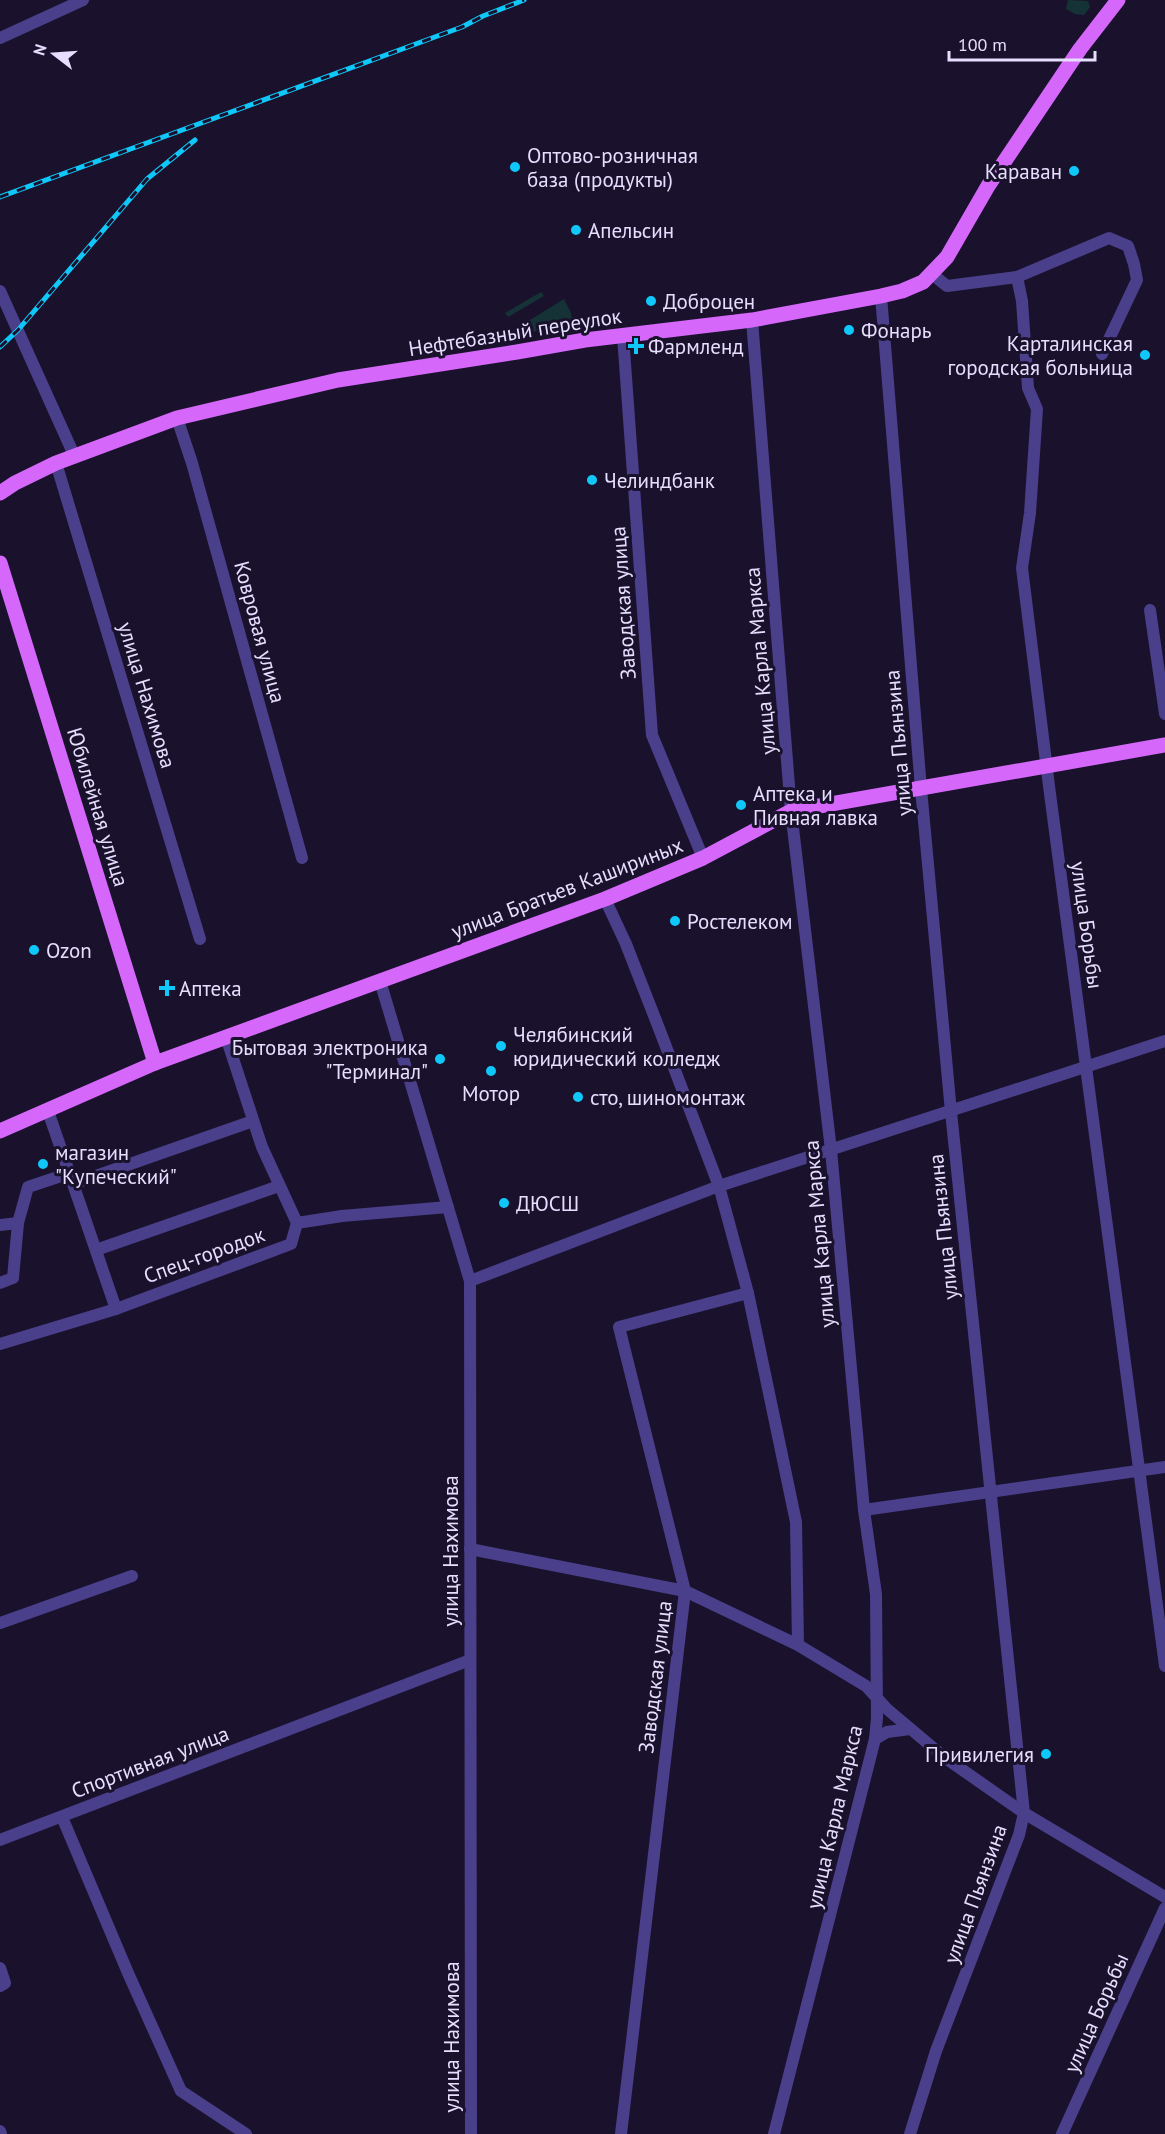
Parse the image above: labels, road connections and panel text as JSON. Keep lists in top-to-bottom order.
{
  "streets": {
    "main road": ["Нефтебазный переулок", "Юбилейная улица", "улица Братьев Кашириных"],
    "street": [
      "Заводская улица",
      "Ковровая улица",
      "улица Карла Маркса",
      "улица Нахимова",
      "улица Пьянзина",
      "улица Борьбы",
      "Спец-городок",
      "Спортивная улица"
    ]
  },
  "crossings": [
    ["Нефтебазный переулок", "Заводская улица"],
    ["Нефтебазный переулок", "Ковровая улица"],
    ["Нефтебазный переулок", "улица Карла Маркса"],
    ["Нефтебазный переулок", "улица Нахимова"],
    ["Нефтебазный переулок", "улица Пьянзина"],
    ["Заводская улица", "улица Братьев Кашириных"],
    ["улица Карла Маркса", "улица Братьев Кашириных"],
    ["улица Нахимова", "улица Братьев Кашириных"],
    ["улица Нахимова", "Спортивная улица"],
    ["улица Пьянзина", "улица Братьев Кашириных"],
    ["Юбилейная улица", "улица Братьев Кашириных"],
    ["улица Братьев Кашириных", "улица Борьбы"]
  ],
  "places": {
    "other": [
      "Оптово-розничная база (продукты)",
      "Караван",
      "Апельсин",
      "Доброцен",
      "Фонарь",
      "Карталинская городская больница",
      "Челиндбанк",
      "Аптека и Пивная лавка",
      "Ростелеком",
      "Ozon",
      "Челябинский юридический колледж",
      "Бытовая электроника \"Терминал\"",
      "Мотор",
      "сто, шиномонтаж",
      "магазин \"Купеческий\"",
      "ДЮСШ",
      "Привилегия"
    ],
    "health": ["Фармленд", "Аптека"]
  },
  "scale_bar": "100 m",
  "north": "left"
}
